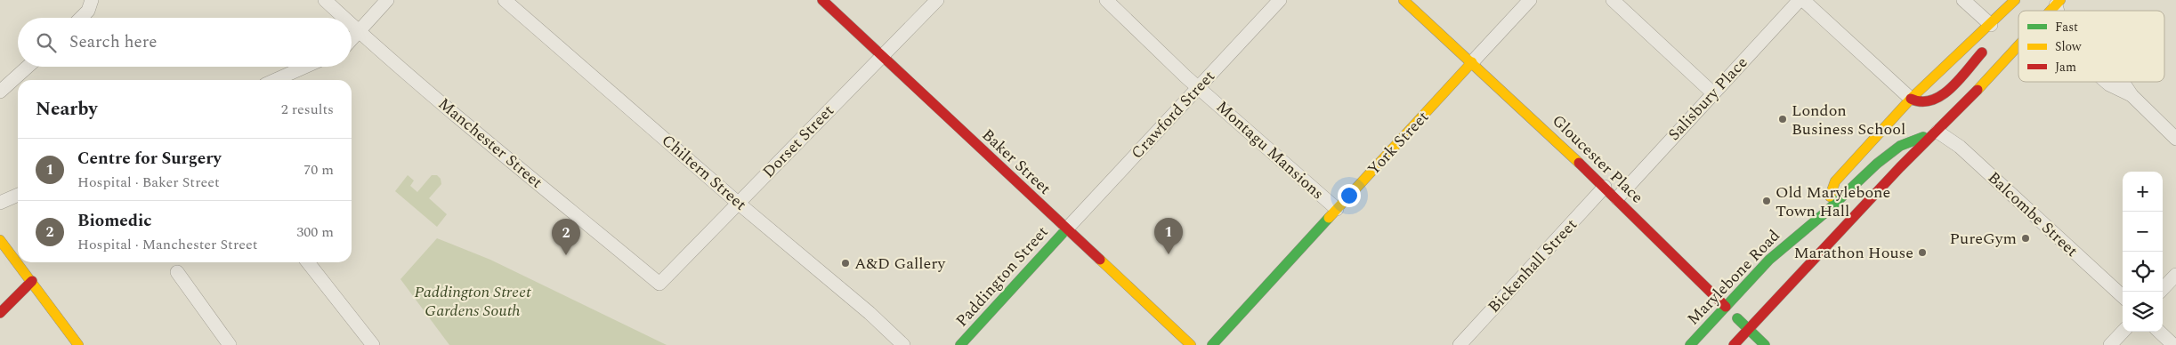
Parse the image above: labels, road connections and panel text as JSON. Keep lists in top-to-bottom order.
{
  "streets": {
    "main road": [
      "York Street",
      "Gloucester Place",
      "Baker Street",
      "Paddington Street",
      "Marylebone Road"
    ],
    "street": [
      "Salisbury Place",
      "Crawford Street",
      "Dorset Street",
      "Manchester Street",
      "Montagu Mansions",
      "Chiltern Street",
      "Balcombe Street",
      "Bickenhall Street"
    ]
  },
  "crossings": [
    ["Salisbury Place", "Gloucester Place"],
    ["Crawford Street", "Montagu Mansions"],
    ["Crawford Street", "Baker Street"],
    ["Crawford Street", "Paddington Street"],
    ["Dorset Street", "Manchester Street"],
    ["Dorset Street", "Baker Street"],
    ["Dorset Street", "Chiltern Street"],
    ["York Street", "Montagu Mansions"],
    ["York Street", "Gloucester Place"],
    ["Gloucester Place", "Bickenhall Street"],
    ["Gloucester Place", "Marylebone Road"],
    ["Baker Street", "Paddington Street"],
    ["Balcombe Street", "Marylebone Road"]
  ],
  "parks": ["Paddington Street Gardens South"],
  "places": [
    "London Business School",
    "Old Marylebone Town Hall",
    "PureGym",
    "Marathon House",
    "A&D Gallery"
  ],
  "legend": ["Fast", "Slow", "Jam"],
  "page": {
    "search": "Search here",
    "heading": ["Nearby", "2 results"],
    "list": [
      {
        "mark": "1",
        "name": "Centre for Surgery",
        "note": "Hospital · Baker Street",
        "value": "70 m"
      },
      {
        "mark": "2",
        "name": "Biomedic",
        "note": "Hospital · Manchester Street",
        "value": "300 m"
      }
    ],
    "map_buttons": ["+", "−"],
    "pins": ["1", "2"]
  }
}
